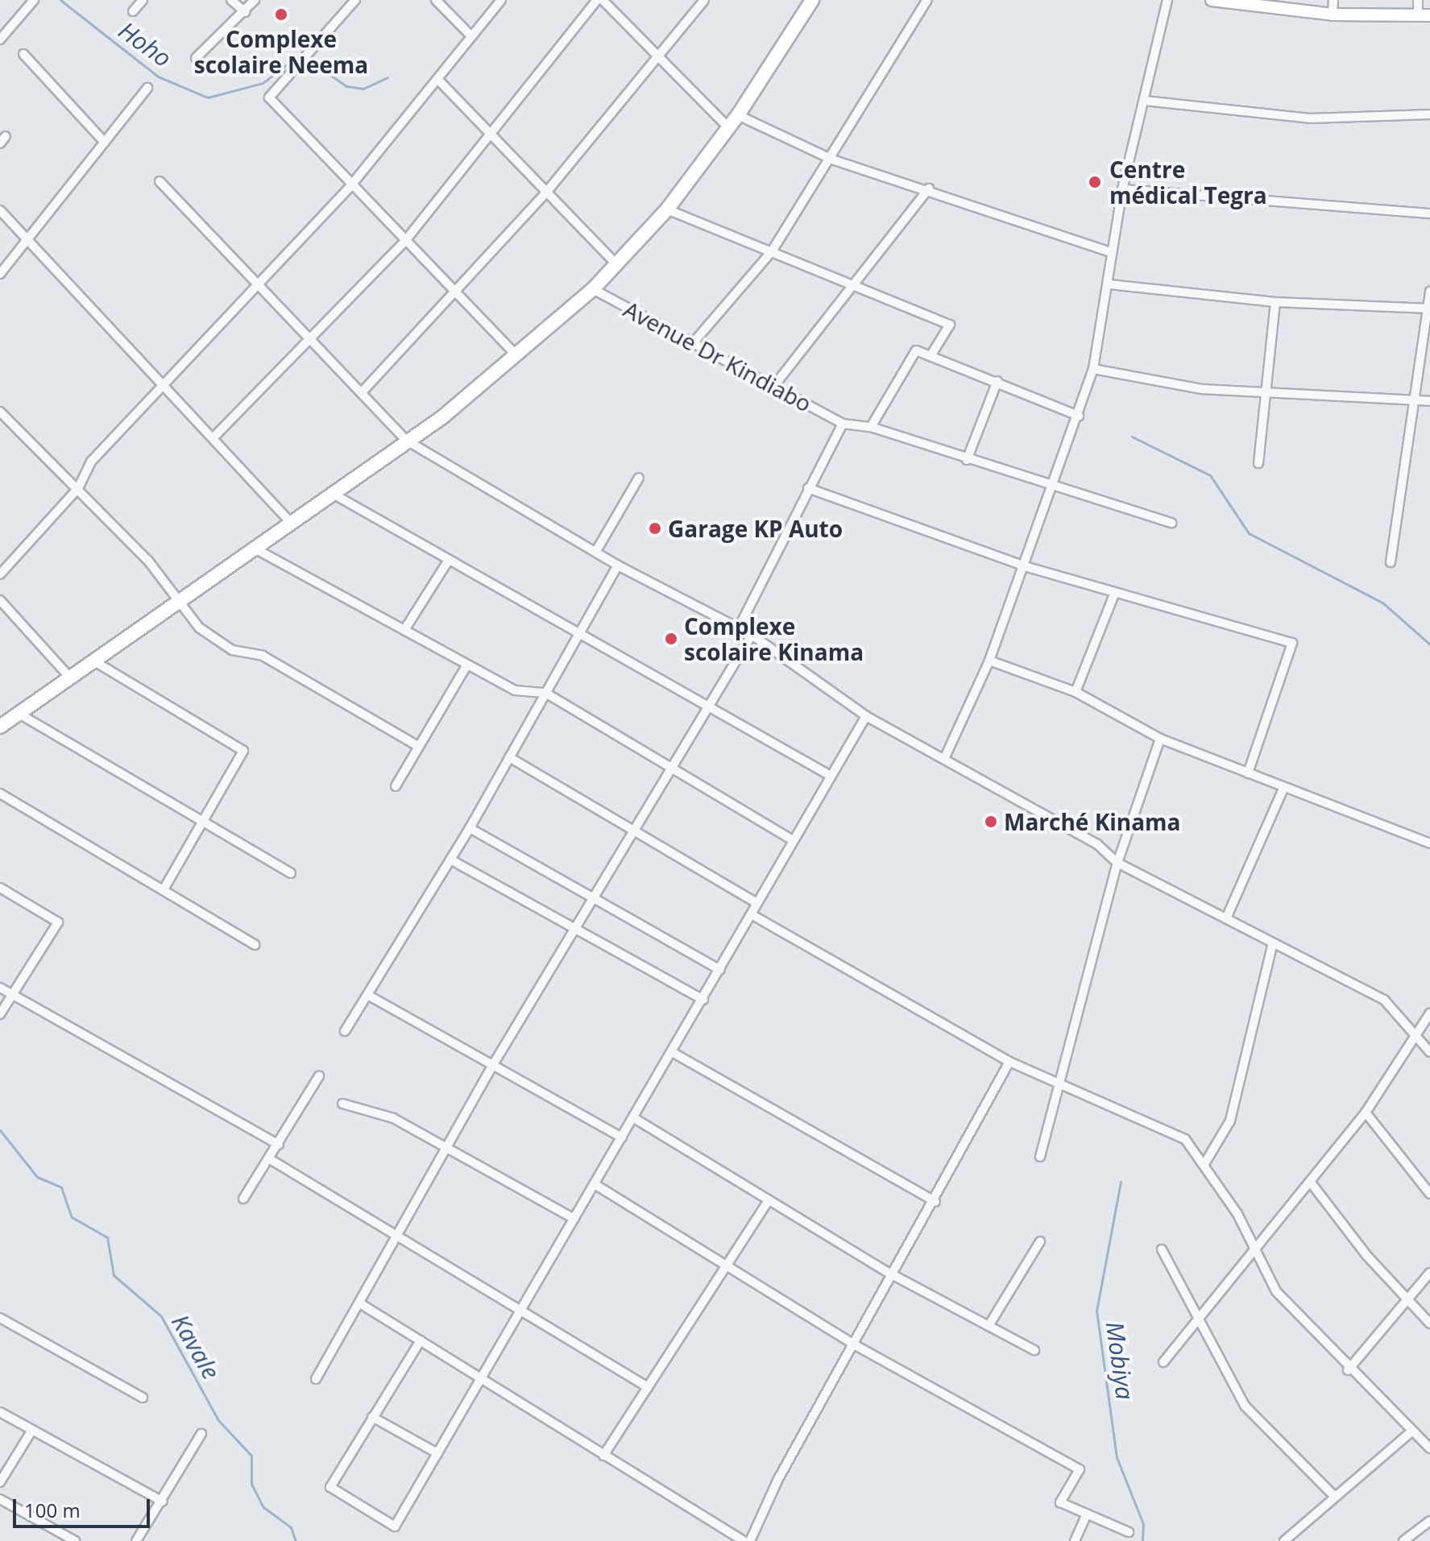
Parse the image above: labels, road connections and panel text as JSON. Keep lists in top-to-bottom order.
{
  "streets": {
    "street": ["Avenue Dr Kindiabo"]
  },
  "water": ["Hoho", "Kavale", "Mobiya"],
  "places": [
    "Complexe scolaire Neema",
    "Centre médical Tegra",
    "Garage KP Auto",
    "Complexe scolaire Kinama",
    "Marché Kinama"
  ],
  "scale_bar": "100 m"
}
